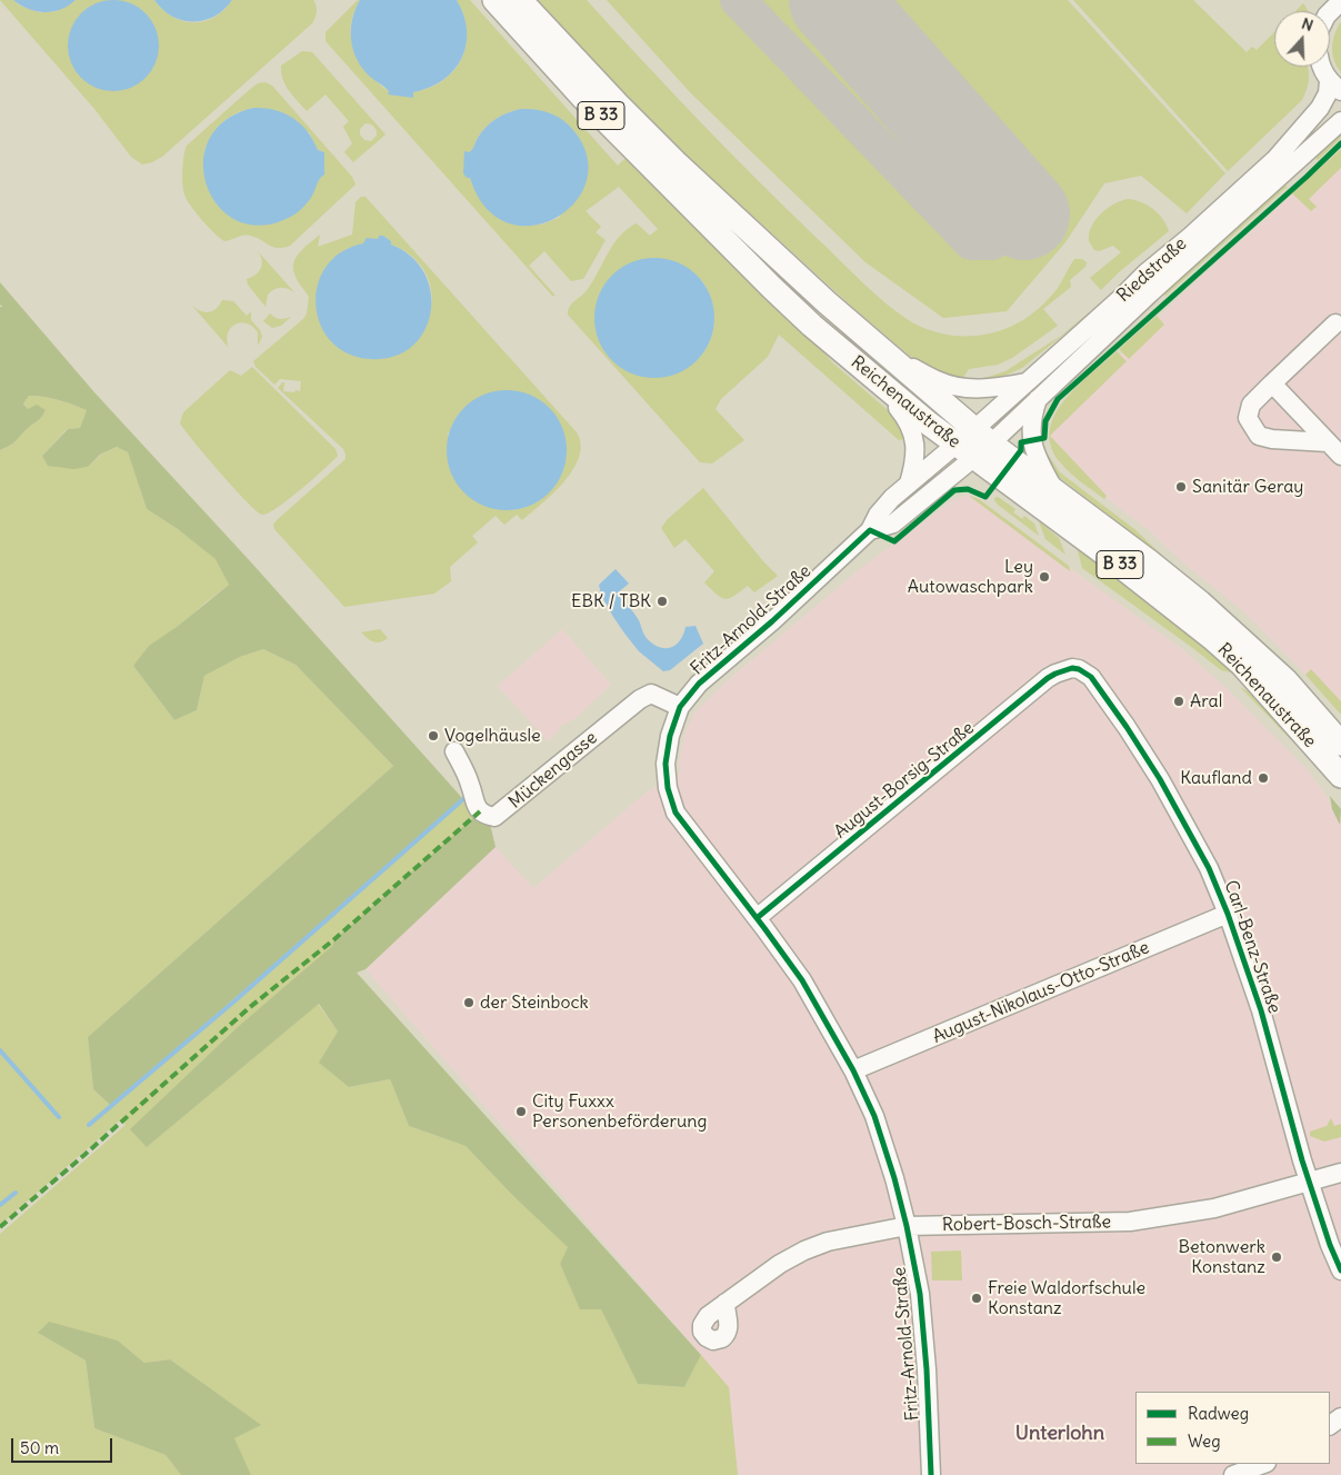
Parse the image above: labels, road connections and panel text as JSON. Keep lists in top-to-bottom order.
{
  "streets": {
    "main road": ["B 33", "Reichenaustraße"],
    "street": [
      "Riedstraße",
      "Fritz-Arnold-Straße",
      "Mückengasse",
      "August-Borsig-Straße",
      "Carl-Benz-Straße",
      "August-Nikolaus-Otto-Straße",
      "Robert-Bosch-Straße"
    ]
  },
  "crossings": [
    ["Riedstraße", "Reichenaustraße"],
    ["Riedstraße", "Fritz-Arnold-Straße"],
    ["Reichenaustraße", "Fritz-Arnold-Straße"],
    ["Fritz-Arnold-Straße", "Mückengasse"],
    ["Fritz-Arnold-Straße", "August-Borsig-Straße"],
    ["Fritz-Arnold-Straße", "August-Nikolaus-Otto-Straße"],
    ["Fritz-Arnold-Straße", "Robert-Bosch-Straße"],
    ["August-Borsig-Straße", "Carl-Benz-Straße"],
    ["Carl-Benz-Straße", "August-Nikolaus-Otto-Straße"],
    ["Carl-Benz-Straße", "Robert-Bosch-Straße"]
  ],
  "districts": ["Unterlohn"],
  "places": [
    "Sanitär Geray",
    "Ley Autowaschpark",
    "EBK / TBK",
    "Aral",
    "Vogelhäusle",
    "Kaufland",
    "der Steinbock",
    "City Fuxxx Personenbeförderung",
    "Betonwerk Konstanz",
    "Freie Waldorfschule Konstanz"
  ],
  "legend": ["Radweg", "Weg"],
  "scale_bar": "50 m",
  "north": "top"
}
